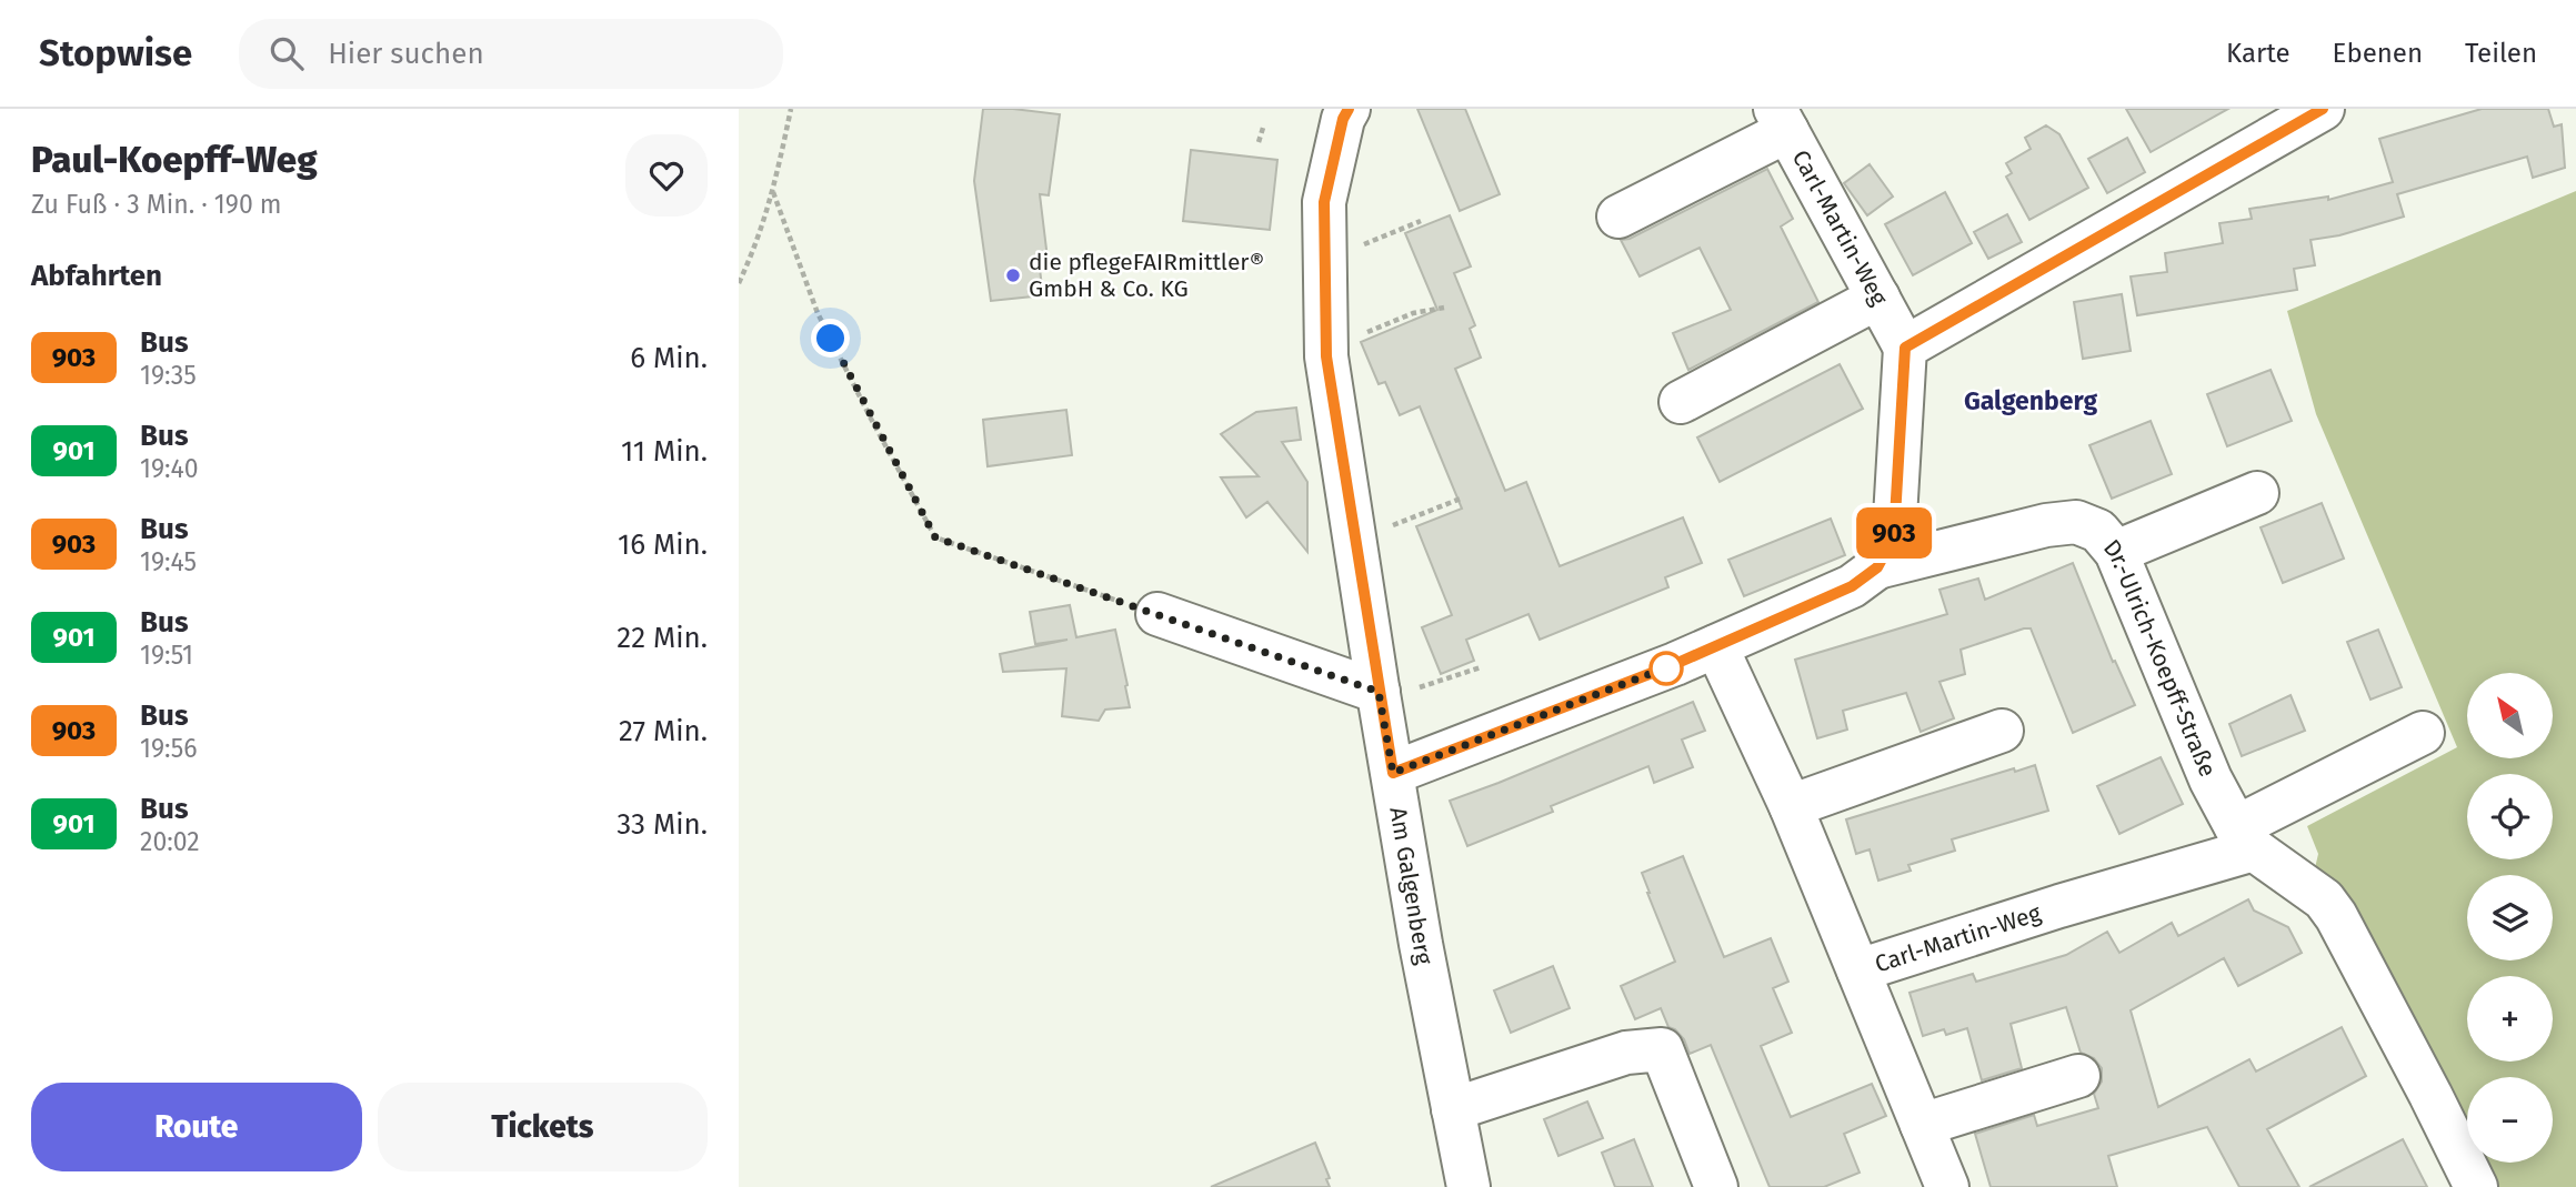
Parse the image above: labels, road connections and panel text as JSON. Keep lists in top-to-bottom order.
{
  "streets": {
    "street": ["Carl-Martin-Weg", "Dr.-Ulrich-Koepff-Straße", "Am Galgenberg"]
  },
  "crossings": [
    ["Carl-Martin-Weg", "Dr.-Ulrich-Koepff-Straße"]
  ],
  "districts": ["Galgenberg"],
  "places": ["die pflegeFAIRmittler® GmbH & Co. KG"],
  "lines": ["bus line 903"],
  "north": "top left",
  "page": {
    "header": "Stopwise",
    "search": "Hier suchen",
    "nav": ["Karte", "Ebenen", "Teilen"],
    "heading": [
      ["Paul-Koepff-Weg", "Zu Fuß · 3 Min. · 190 m"],
      "Abfahrten"
    ],
    "on_map": "903",
    "list": [
      {
        "mark": "903",
        "name": "Bus",
        "note": "19:35",
        "value": "6 Min."
      },
      {
        "mark": "901",
        "name": "Bus",
        "note": "19:40",
        "value": "11 Min."
      },
      {
        "mark": "903",
        "name": "Bus",
        "note": "19:45",
        "value": "16 Min."
      },
      {
        "mark": "901",
        "name": "Bus",
        "note": "19:51",
        "value": "22 Min."
      },
      {
        "mark": "903",
        "name": "Bus",
        "note": "19:56",
        "value": "27 Min."
      },
      {
        "mark": "901",
        "name": "Bus",
        "note": "20:02",
        "value": "33 Min."
      }
    ],
    "map_buttons": ["+", "−"],
    "buttons": ["Route", "Tickets"]
  }
}
